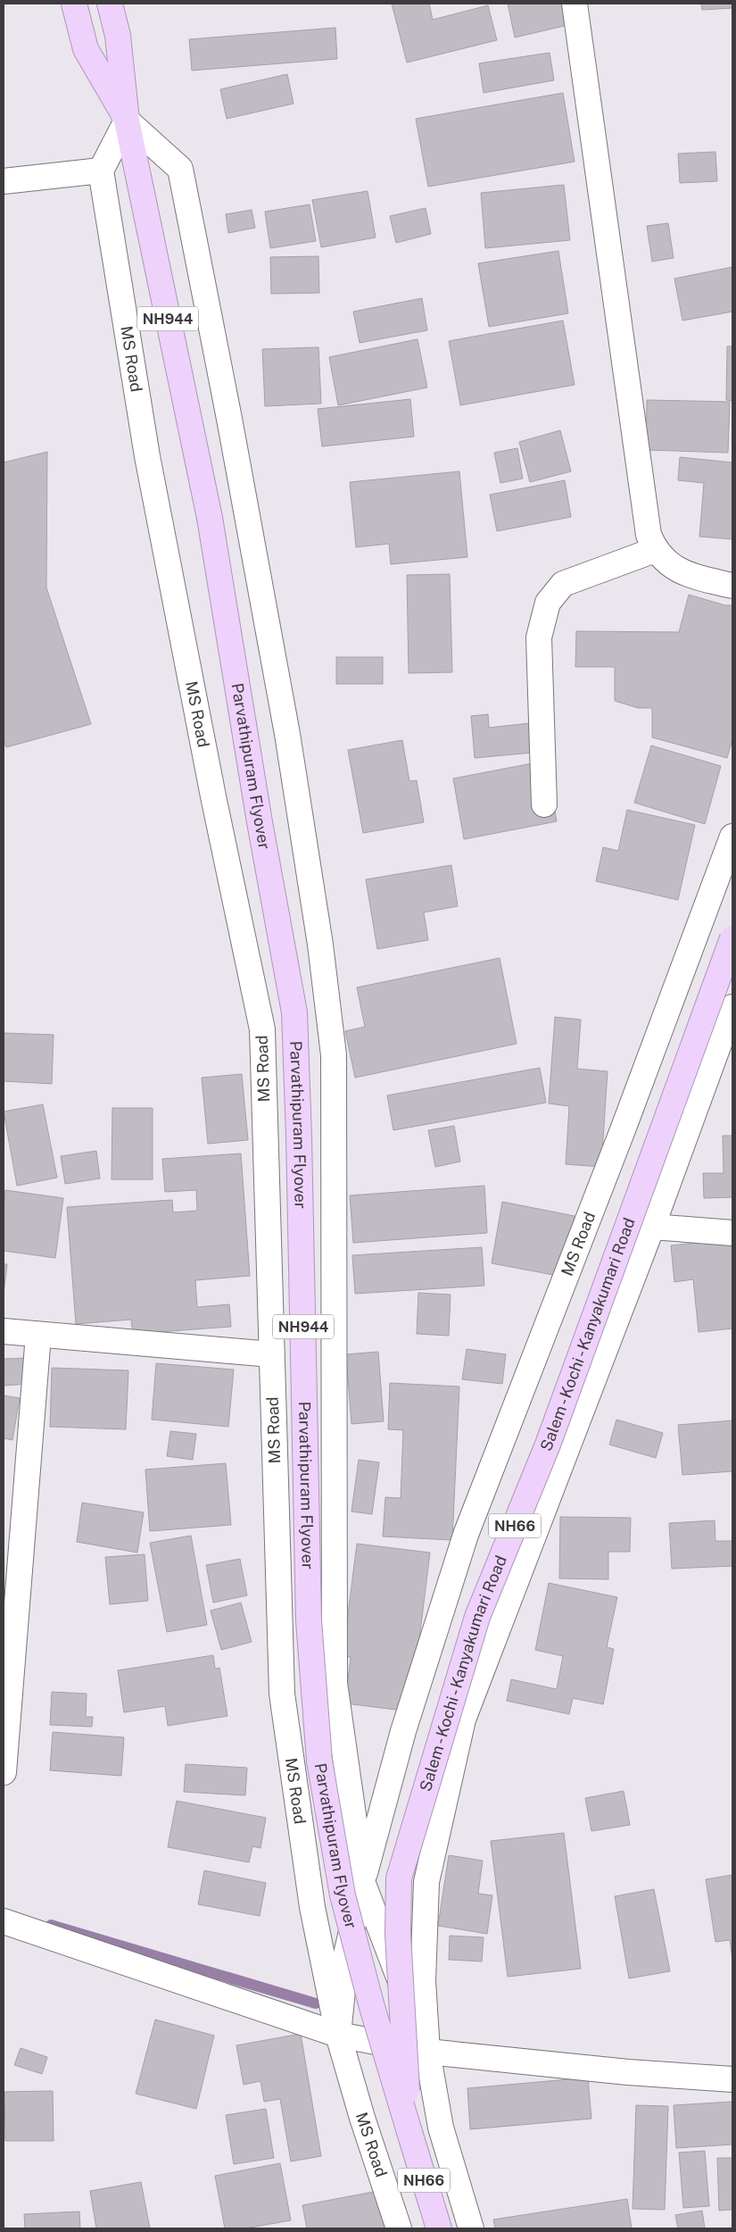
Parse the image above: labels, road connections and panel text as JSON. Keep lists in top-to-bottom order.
{
  "streets": {
    "highway": [
      "NH944",
      "MS Road",
      "Parvathipuram Flyover",
      "Salem - Kochi - Kanyakumari Road",
      "NH66"
    ]
  },
  "crossings": [
    ["NH944", "MS Road"],
    ["NH944", "Parvathipuram Flyover"],
    ["MS Road", "Parvathipuram Flyover"],
    ["Parvathipuram Flyover", "Salem - Kochi - Kanyakumari Road"]
  ]
}
